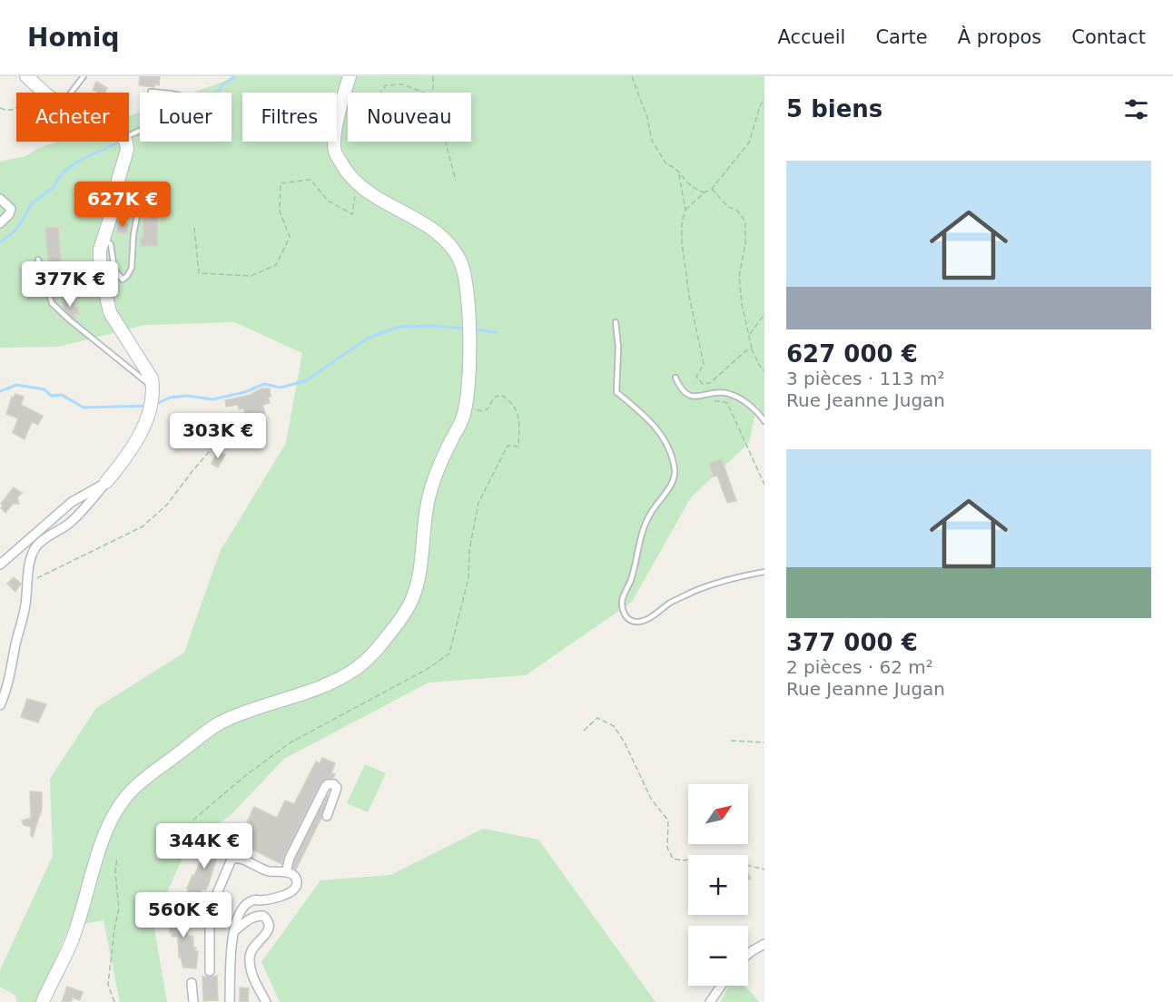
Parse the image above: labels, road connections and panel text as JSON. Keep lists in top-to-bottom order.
{
  "north": "top right",
  "page": {
    "header": "Homiq",
    "nav": [
      "Accueil",
      "Carte",
      "À propos",
      "Contact"
    ],
    "heading": "5 biens",
    "chip": [
      "Acheter",
      "Louer",
      "Filtres",
      "Nouveau"
    ],
    "list": [
      {
        "name": "627 000 €",
        "note": "3 pièces · 113 m² · Rue Jeanne Jugan"
      },
      {
        "name": "377 000 €",
        "note": "2 pièces · 62 m² · Rue Jeanne Jugan"
      }
    ],
    "price": [
      "627K €",
      "377K €",
      "303K €",
      "344K €",
      "560K €"
    ],
    "map_buttons": ["+", "−"]
  }
}
